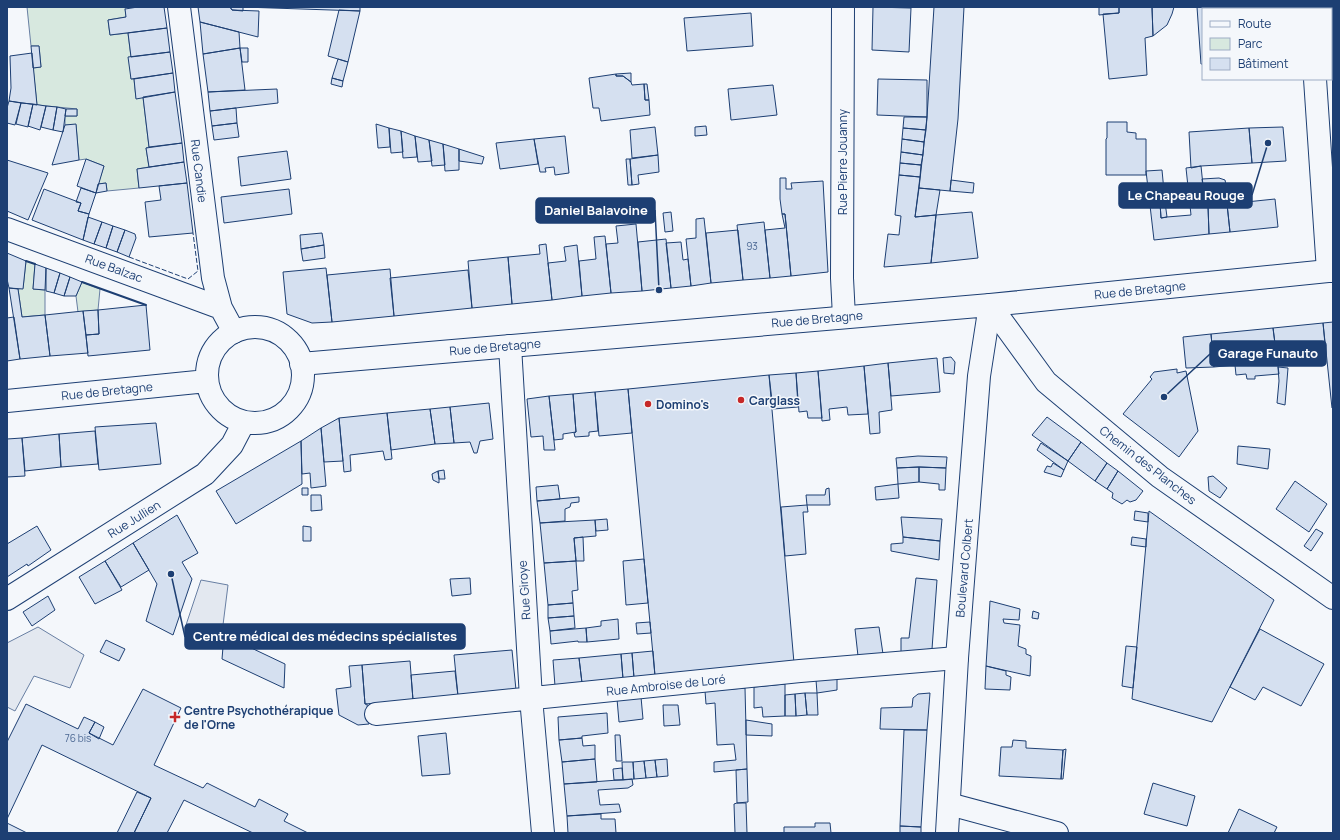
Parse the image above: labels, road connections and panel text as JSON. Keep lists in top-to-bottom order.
{
  "streets": {
    "street": [
      "Rue Pierre Jouanny",
      "Rue Candie",
      "Rue Balzac",
      "Rue de Bretagne",
      "Chemin des Planches",
      "Rue Jullien",
      "Boulevard Colbert",
      "Rue Giroye",
      "Rue Ambroise de Loré"
    ]
  },
  "crossings": [
    ["Rue Pierre Jouanny", "Rue de Bretagne"],
    ["Rue Candie", "Rue Balzac"],
    ["Rue Candie", "Rue de Bretagne"],
    ["Rue Candie", "Rue Jullien"],
    ["Rue de Bretagne", "Chemin des Planches"],
    ["Rue de Bretagne", "Rue Jullien"],
    ["Rue de Bretagne", "Boulevard Colbert"],
    ["Rue de Bretagne", "Rue Giroye"],
    ["Chemin des Planches", "Boulevard Colbert"],
    ["Boulevard Colbert", "Rue Ambroise de Loré"],
    ["Rue Giroye", "Rue Ambroise de Loré"]
  ],
  "places": {
    "other": [
      "Le Chapeau Rouge",
      "Daniel Balavoine",
      "Garage Funauto",
      "Carglass",
      "Domino's",
      "Centre médical des médecins spécialistes"
    ],
    "health": ["Centre Psychothérapique de l'Orne"]
  },
  "house_numbers": ["93", "76 bis"],
  "legend": ["Route", "Parc", "Bâtiment"]
}
